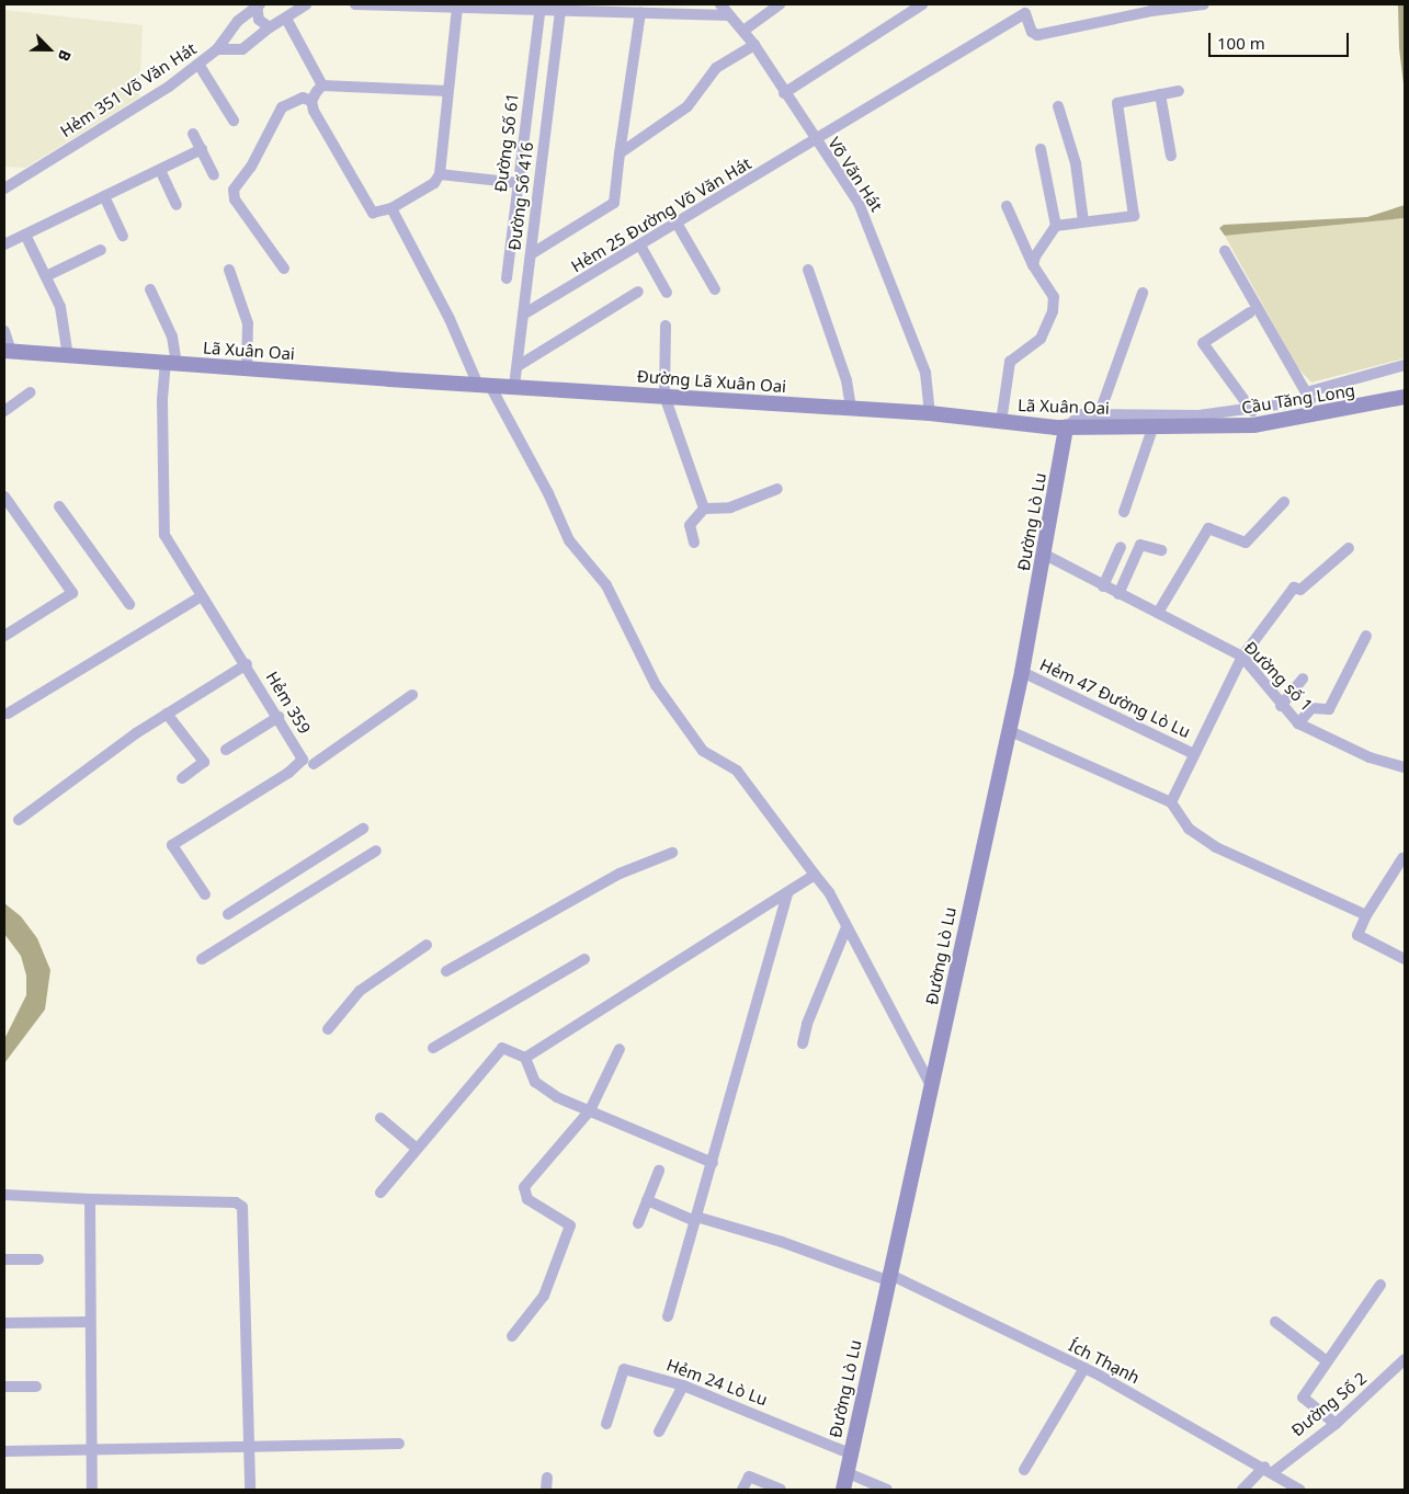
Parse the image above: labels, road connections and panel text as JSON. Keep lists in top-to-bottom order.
{
  "streets": {
    "main road": [
      "Lã Xuân Oai",
      "Đường Lã Xuân Oai",
      "Cầu Tăng Long",
      "Đường Lò Lu"
    ],
    "street": [
      "Hẻm 351 Võ Văn Hát",
      "Đường Số 61",
      "Võ Văn Hát",
      "Đường Số 416",
      "Hẻm 25 Đường Võ Văn Hát",
      "Đường số 1",
      "Hẻm 47 Đường Lò Lu",
      "Hẻm 359",
      "Ích Thạnh",
      "Hẻm 24 Lò Lu",
      "Đường Số 2"
    ]
  },
  "crossings": [
    ["Võ Văn Hát", "Hẻm 25 Đường Võ Văn Hát"],
    ["Võ Văn Hát", "Lã Xuân Oai"],
    ["Võ Văn Hát", "Đường Lã Xuân Oai"],
    ["Đường Số 416", "Hẻm 25 Đường Võ Văn Hát"],
    ["Đường Số 416", "Đường Lã Xuân Oai"],
    ["Lã Xuân Oai", "Đường Lã Xuân Oai"],
    ["Lã Xuân Oai", "Cầu Tăng Long"],
    ["Lã Xuân Oai", "Đường Lò Lu"],
    ["Lã Xuân Oai", "Hẻm 359"],
    ["Đường Lò Lu", "Đường số 1"],
    ["Đường Lò Lu", "Hẻm 47 Đường Lò Lu"],
    ["Đường Lò Lu", "Ích Thạnh"],
    ["Đường Lò Lu", "Hẻm 24 Lò Lu"],
    ["Ích Thạnh", "Đường Số 2"]
  ],
  "scale_bar": "100 m",
  "north": "bottom right"
}
